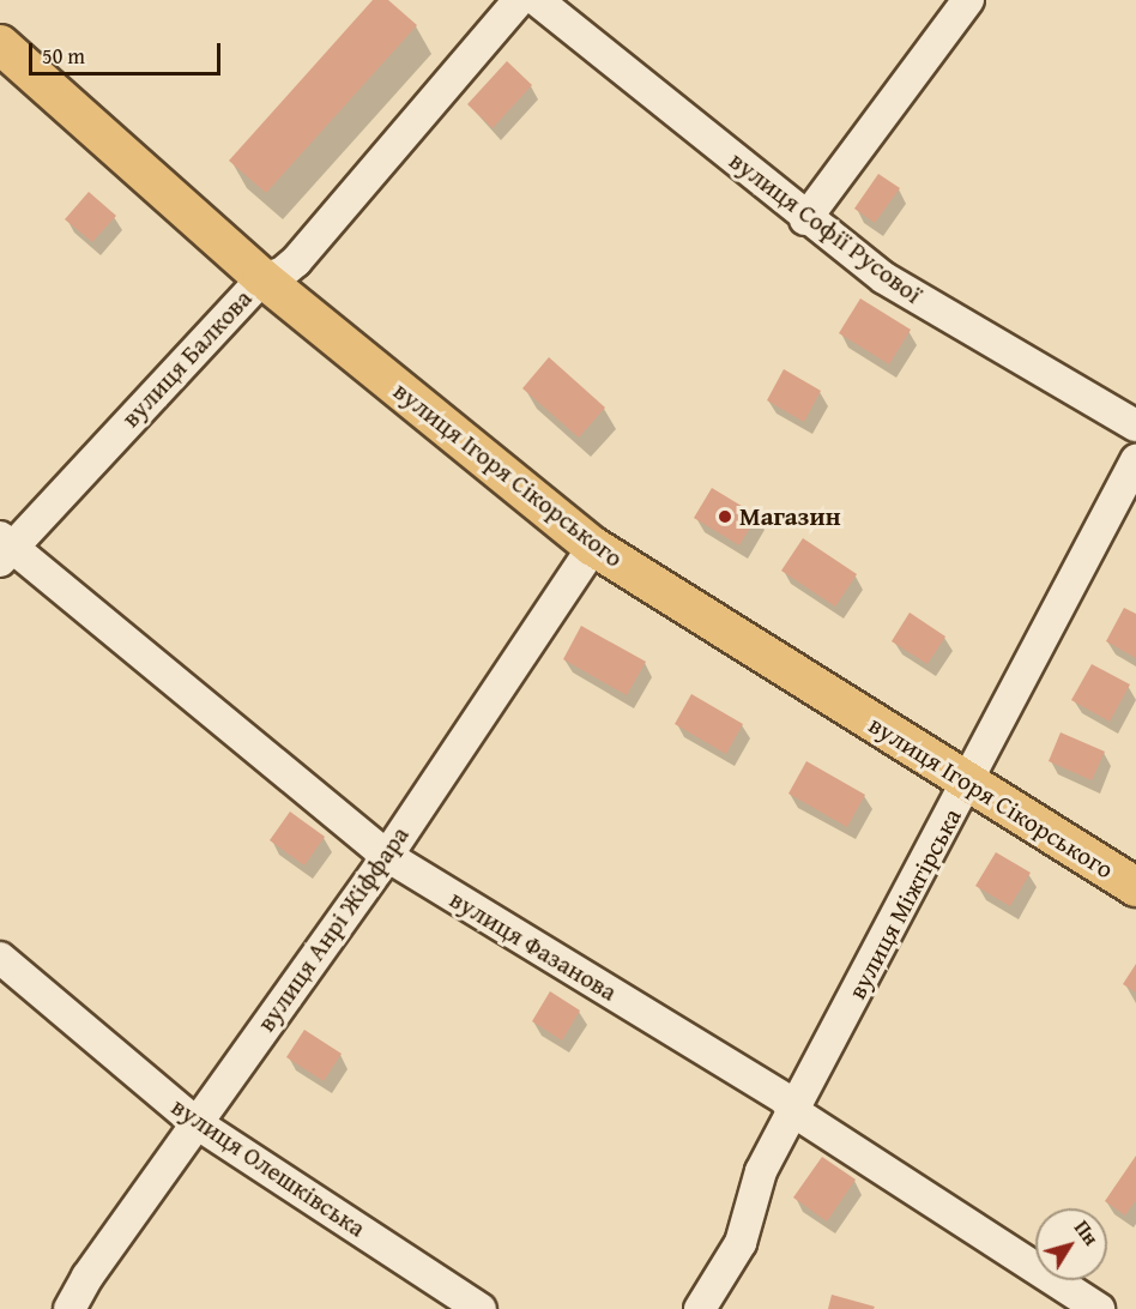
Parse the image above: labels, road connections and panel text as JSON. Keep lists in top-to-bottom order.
{
  "streets": {
    "main road": ["вулиця Ігоря Сікорського"],
    "street": [
      "вулиця Софії Русової",
      "вулиця Балкова",
      "вулиця Міжгірська",
      "вулиця Анрі Жіффара",
      "вулиця Фазанова",
      "вулиця Олешківська"
    ]
  },
  "crossings": [
    ["вулиця Балкова", "вулиця Ігоря Сікорського"],
    ["вулиця Балкова", "вулиця Фазанова"],
    ["вулиця Ігоря Сікорського", "вулиця Міжгірська"],
    ["вулиця Ігоря Сікорського", "вулиця Анрі Жіффара"],
    ["вулиця Міжгірська", "вулиця Фазанова"],
    ["вулиця Анрі Жіффара", "вулиця Фазанова"],
    ["вулиця Анрі Жіффара", "вулиця Олешківська"]
  ],
  "places": ["Магазин"],
  "scale_bar": "50 m",
  "north": "top right"
}
